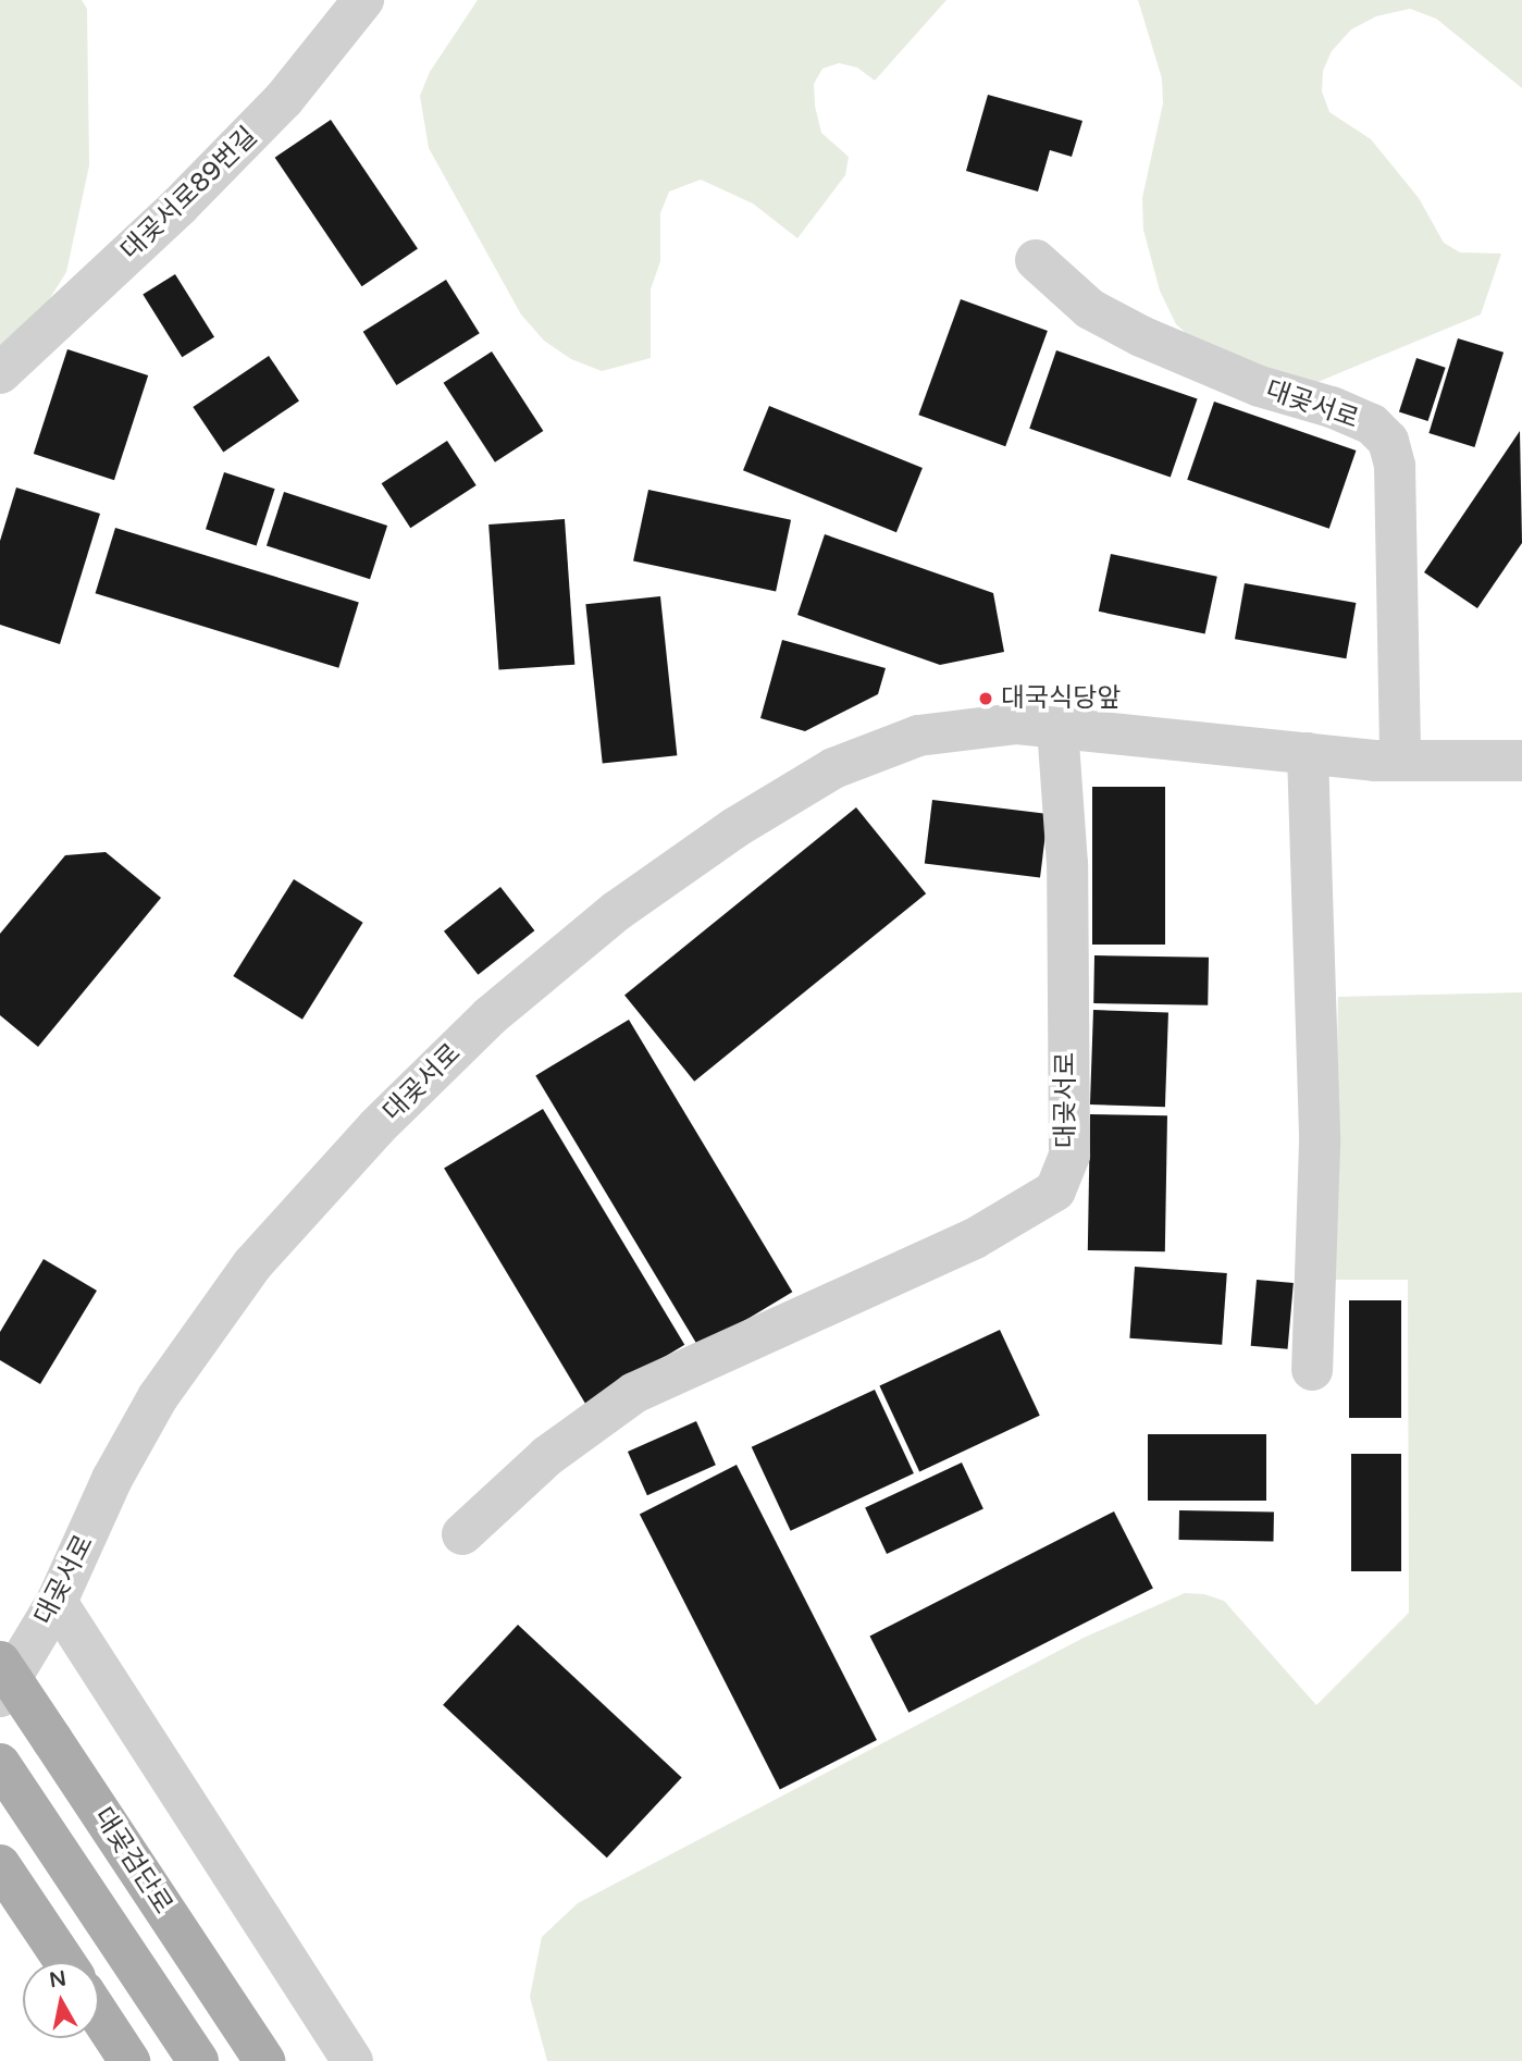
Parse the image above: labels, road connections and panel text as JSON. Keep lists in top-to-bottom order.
{
  "streets": {
    "main road": ["대곶검단로"],
    "street": ["대곶서로89번길", "대곶서로"]
  },
  "places": ["대국식당앞"],
  "north": "top"
}
